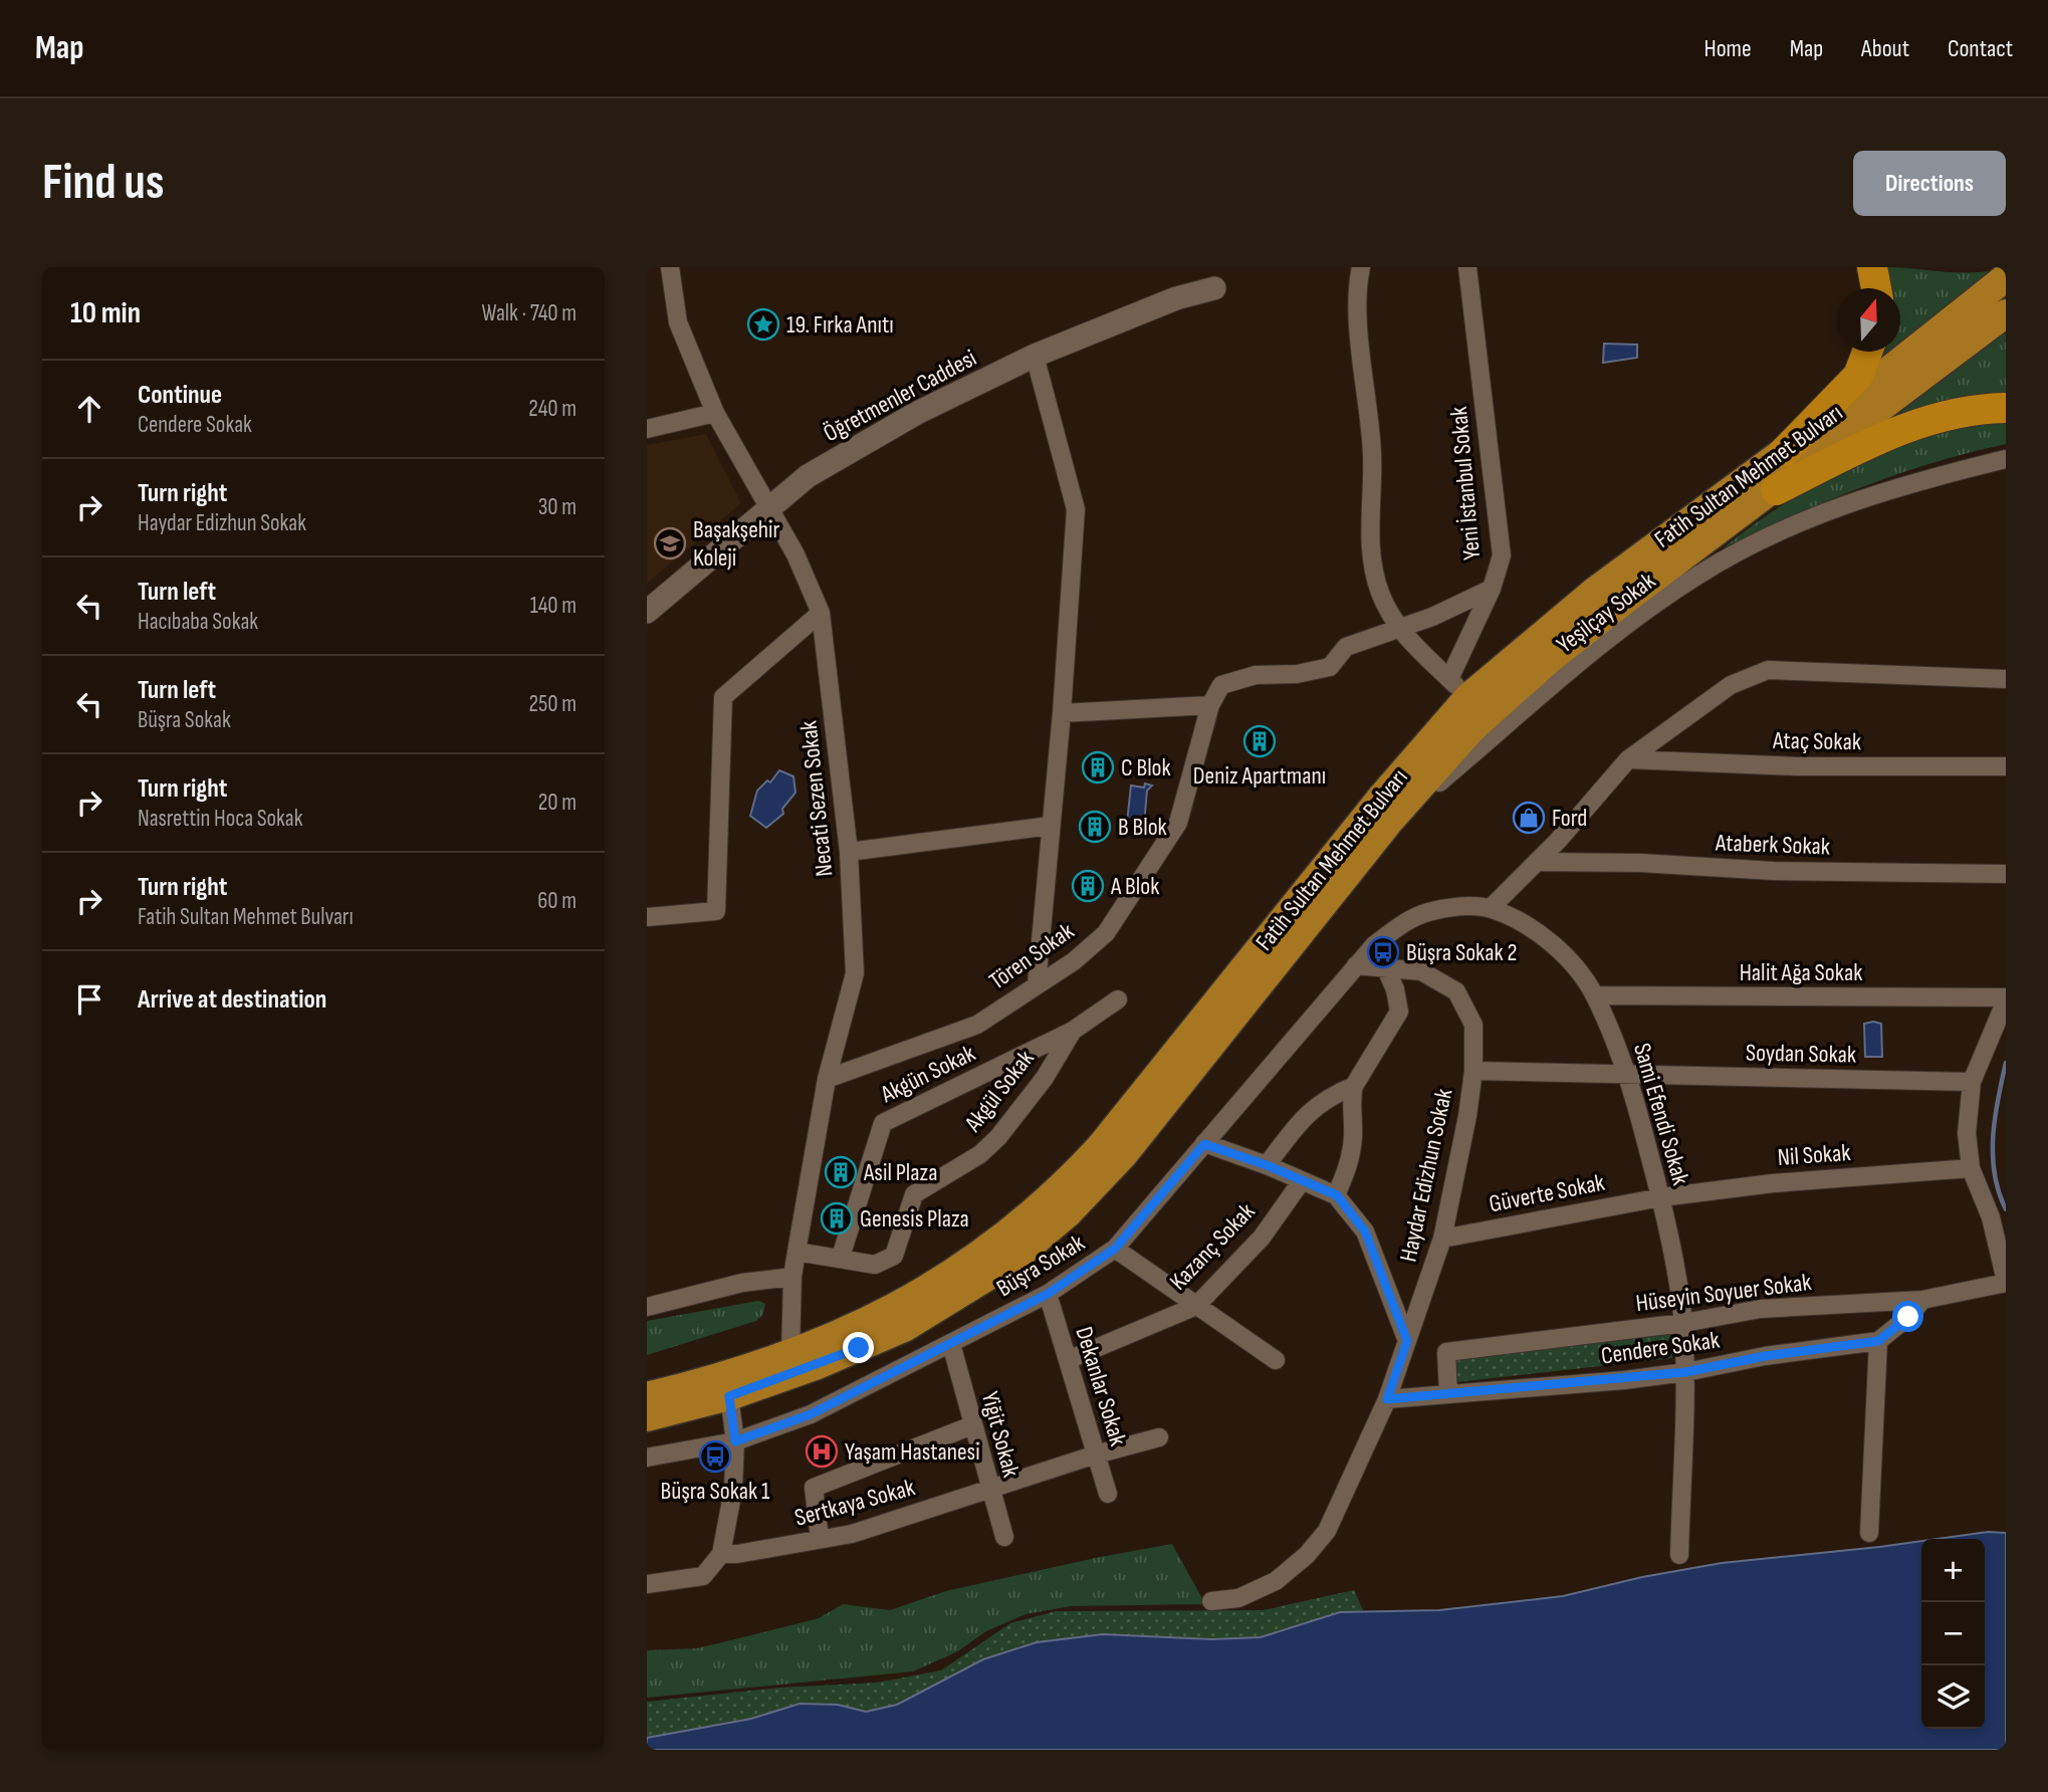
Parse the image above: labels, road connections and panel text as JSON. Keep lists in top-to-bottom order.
{
  "streets": {
    "main road": ["Fatih Sultan Mehmet Bulvarı"],
    "street": [
      "Öğretmenler Caddesi",
      "Yeni İstanbul Sokak",
      "Yeşilçay Sokak",
      "Ataç Sokak",
      "Necati Sezen Sokak",
      "Ataberk Sokak",
      "Tören Sokak",
      "Halit Ağa Sokak",
      "Soydan Sokak",
      "Akgün Sokak",
      "Akgül Sokak",
      "Sami Efendi Sokak",
      "Nil Sokak",
      "Haydar Edizhun Sokak",
      "Güverte Sokak",
      "Kazanç Sokak",
      "Büşra Sokak",
      "Hüseyin Soyuer Sokak",
      "Cendere Sokak",
      "Dekanlar Sokak",
      "Yiğit Sokak",
      "Sertkaya Sokak"
    ]
  },
  "crossings": [
    ["Öğretmenler Caddesi", "Necati Sezen Sokak"],
    ["Fatih Sultan Mehmet Bulvarı", "Yeşilçay Sokak"],
    ["Fatih Sultan Mehmet Bulvarı", "Necati Sezen Sokak"],
    ["Yeni İstanbul Sokak", "Tören Sokak"],
    ["Necati Sezen Sokak", "Tören Sokak"],
    ["Necati Sezen Sokak", "Akgül Sokak"],
    ["Halit Ağa Sokak", "Sami Efendi Sokak"],
    ["Soydan Sokak", "Sami Efendi Sokak"],
    ["Soydan Sokak", "Haydar Edizhun Sokak"],
    ["Akgün Sokak", "Akgül Sokak"],
    ["Sami Efendi Sokak", "Nil Sokak"],
    ["Sami Efendi Sokak", "Haydar Edizhun Sokak"],
    ["Sami Efendi Sokak", "Güverte Sokak"],
    ["Sami Efendi Sokak", "Büşra Sokak"],
    ["Sami Efendi Sokak", "Hüseyin Soyuer Sokak"],
    ["Sami Efendi Sokak", "Cendere Sokak"],
    ["Nil Sokak", "Güverte Sokak"],
    ["Haydar Edizhun Sokak", "Güverte Sokak"],
    ["Haydar Edizhun Sokak", "Büşra Sokak"],
    ["Haydar Edizhun Sokak", "Cendere Sokak"],
    ["Kazanç Sokak", "Dekanlar Sokak"],
    ["Büşra Sokak", "Dekanlar Sokak"],
    ["Büşra Sokak", "Yiğit Sokak"],
    ["Hüseyin Soyuer Sokak", "Cendere Sokak"],
    ["Dekanlar Sokak", "Sertkaya Sokak"],
    ["Yiğit Sokak", "Sertkaya Sokak"]
  ],
  "places": {
    "place": ["19. Fırka Anıtı"],
    "school or university": ["Başakşehir Koleji"],
    "building": [
      "Deniz Apartmanı",
      "C Blok",
      "B Blok",
      "A Blok",
      "Asil Plaza",
      "Genesis Plaza"
    ],
    "shop": ["Ford"],
    "bus stop": ["Büşra Sokak 2", "Büşra Sokak 1"],
    "hospital": ["Yaşam Hastanesi"]
  },
  "north": "top",
  "page": {
    "header": "Map",
    "nav": [
      "Home",
      "Map",
      "About",
      "Contact"
    ],
    "buttons": "Directions",
    "title": "Find us",
    "heading": ["10 min", "Walk · 740 m"],
    "list": [
      ["Continue", "Cendere Sokak", "240 m"],
      ["Turn right", "Haydar Edizhun Sokak", "30 m"],
      ["Turn left", "Hacıbaba Sokak", "140 m"],
      ["Turn left", "Büşra Sokak", "250 m"],
      ["Turn right", "Nasrettin Hoca Sokak", "20 m"],
      ["Turn right", "Fatih Sultan Mehmet Bulvarı", "60 m"],
      "Arrive at destination"
    ],
    "map_buttons": ["+", "−"]
  }
}
